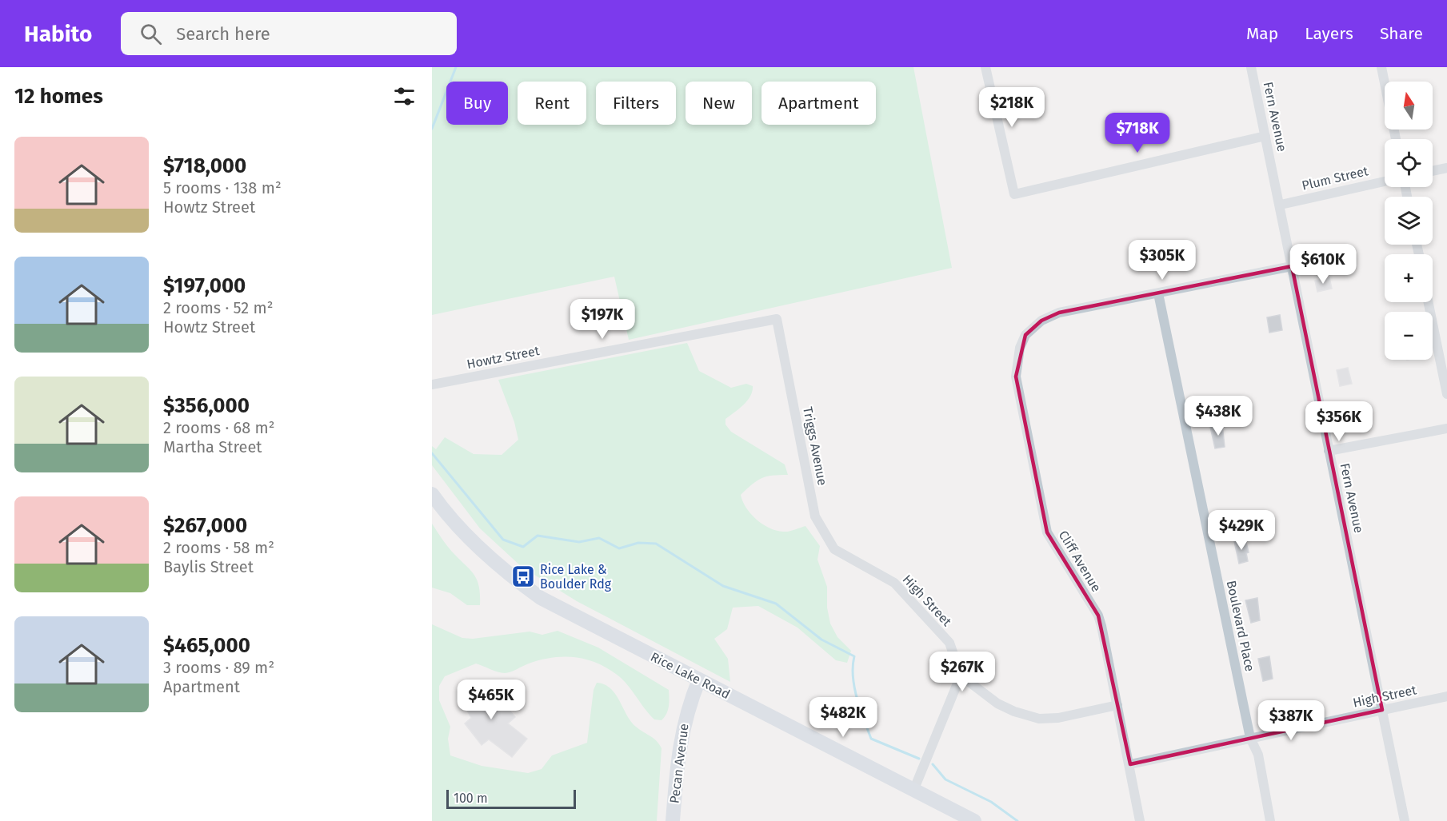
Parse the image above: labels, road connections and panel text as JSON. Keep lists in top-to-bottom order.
{
  "streets": {
    "main road": ["Rice Lake Road", "Pecan Avenue"],
    "street": [
      "Fern Avenue",
      "Plum Street",
      "Howtz Street",
      "Triggs Avenue",
      "Cliff Avenue",
      "High Street",
      "Boulevard Place"
    ]
  },
  "crossings": [
    ["Fern Avenue", "Plum Street"],
    ["Fern Avenue", "High Street"],
    ["Howtz Street", "Triggs Avenue"],
    ["Triggs Avenue", "High Street"],
    ["Cliff Avenue", "High Street"],
    ["Cliff Avenue", "Boulevard Place"],
    ["High Street", "Boulevard Place"],
    ["Rice Lake Road", "Pecan Avenue"]
  ],
  "places": {
    "bus stop": ["Rice Lake & Boulder Rdg"]
  },
  "scale_bar": "100 m",
  "north": "top",
  "page": {
    "header": "Habito",
    "search": "Search here",
    "nav": ["Map", "Layers", "Share"],
    "heading": "12 homes",
    "map_buttons": ["+", "−"],
    "chip": [
      "Buy",
      "Rent",
      "Filters",
      "New",
      "Apartment"
    ],
    "price": [
      "$218K",
      "$718K",
      "$305K",
      "$610K",
      "$197K",
      "$438K",
      "$356K",
      "$429K",
      "$267K",
      "$465K",
      "$482K",
      "$387K"
    ],
    "list": [
      {
        "name": "$718,000",
        "note": "5 rooms · 138 m² · Howtz Street"
      },
      {
        "name": "$197,000",
        "note": "2 rooms · 52 m² · Howtz Street"
      },
      {
        "name": "$356,000",
        "note": "2 rooms · 68 m² · Martha Street"
      },
      {
        "name": "$267,000",
        "note": "2 rooms · 58 m² · Baylis Street"
      },
      {
        "name": "$465,000",
        "note": "3 rooms · 89 m² · Apartment"
      }
    ],
    "scale": "100 m"
  }
}
